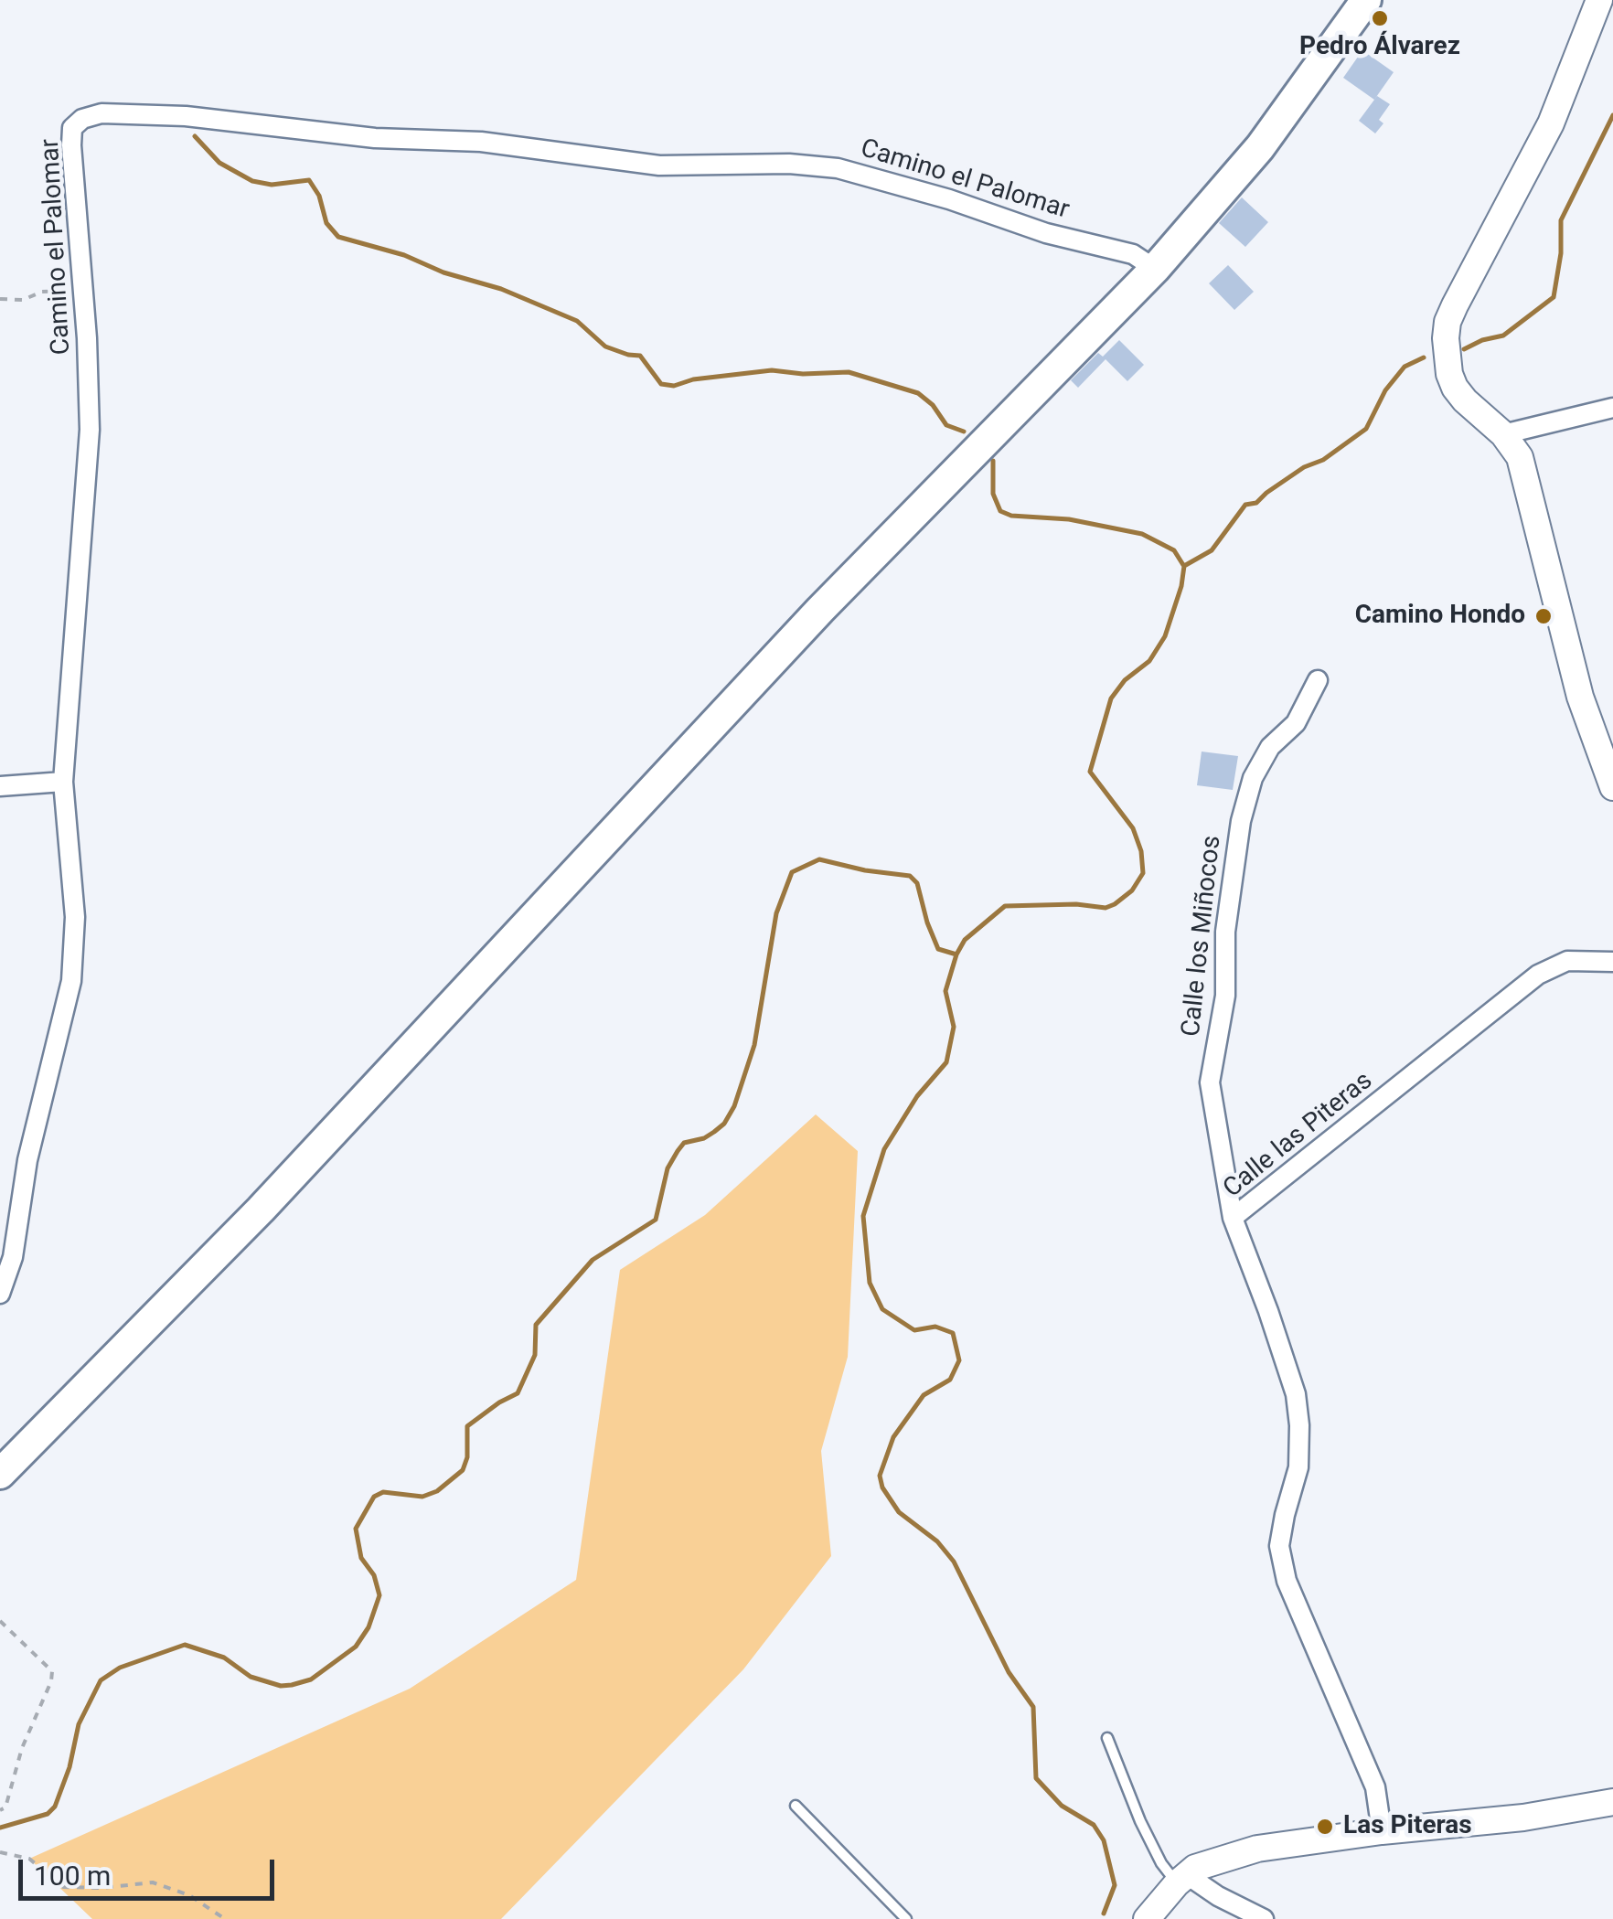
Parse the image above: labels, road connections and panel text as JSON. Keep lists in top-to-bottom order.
{
  "streets": {
    "street": ["Camino el Palomar", "Calle los Miñocos", "Calle las Piteras"]
  },
  "crossings": [
    ["Calle los Miñocos", "Calle las Piteras"]
  ],
  "places": ["Pedro Álvarez", "Camino Hondo", "Las Piteras"],
  "scale_bar": "100 m"
}
